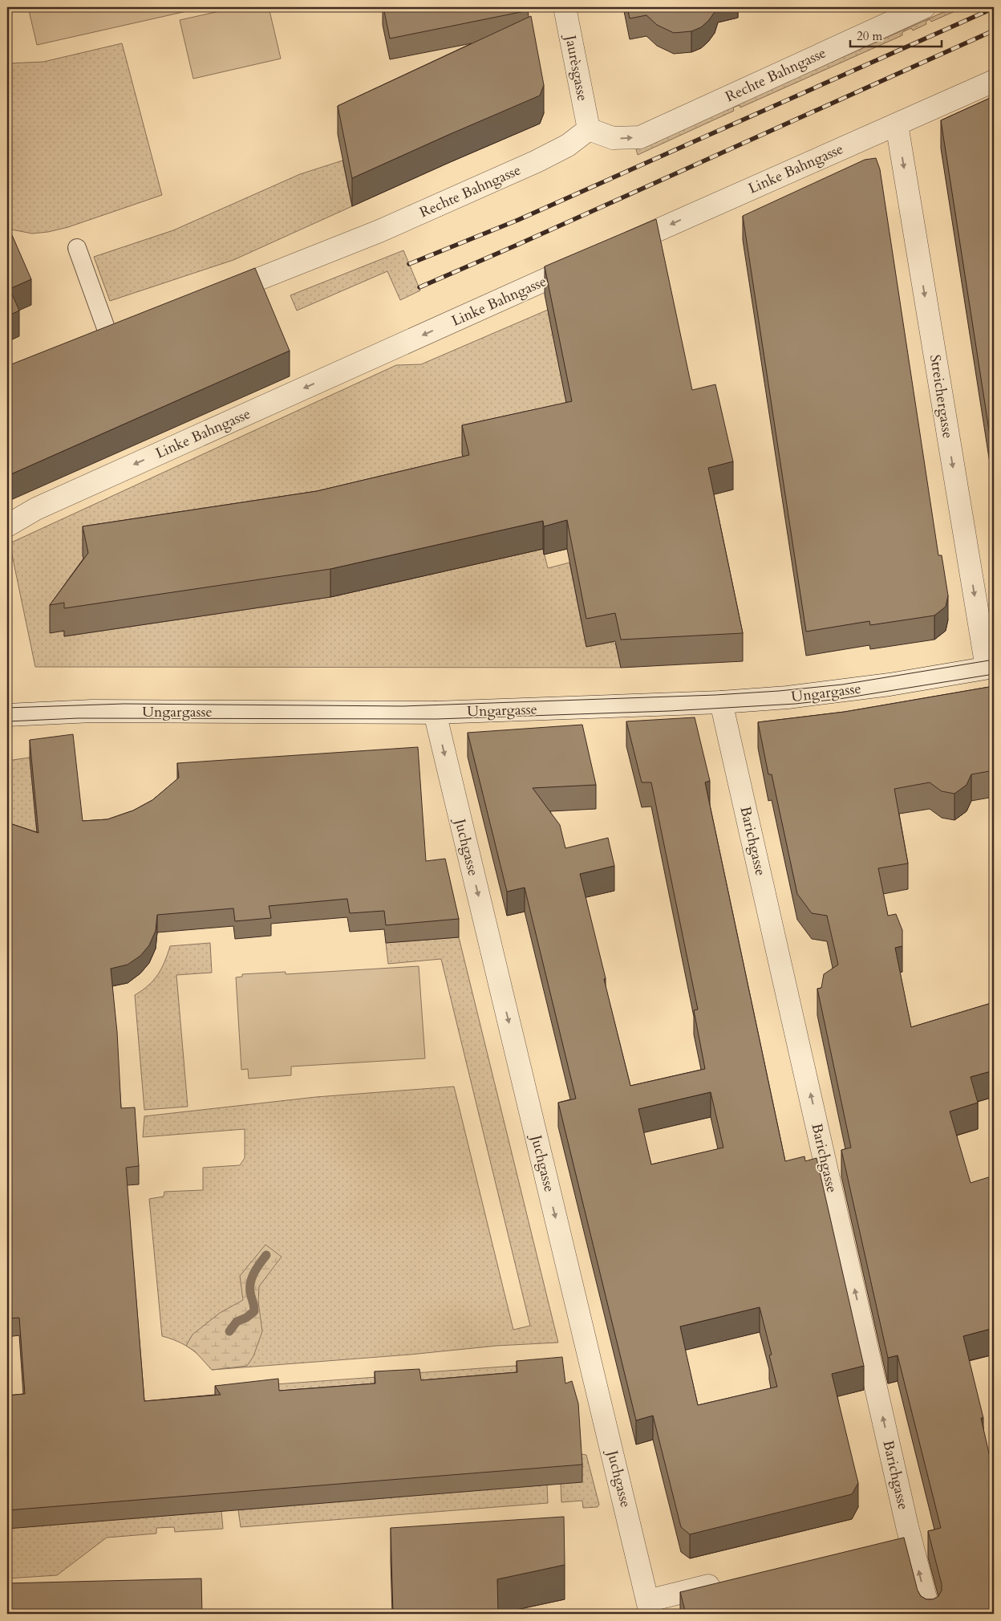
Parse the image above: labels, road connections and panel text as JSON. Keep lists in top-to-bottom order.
{
  "streets": {
    "street": [
      "Jaurèsgasse",
      "Rechte Bahngasse",
      "Linke Bahngasse",
      "Streichergasse",
      "Ungargasse",
      "Barichgasse",
      "Juchgasse"
    ]
  },
  "crossings": [
    ["Jaurèsgasse", "Rechte Bahngasse"],
    ["Linke Bahngasse", "Streichergasse"],
    ["Streichergasse", "Ungargasse"],
    ["Ungargasse", "Barichgasse"],
    ["Ungargasse", "Juchgasse"]
  ],
  "one_way": [
    "Rechte Bahngasse",
    "Linke Bahngasse",
    "Streichergasse",
    "Barichgasse",
    "Juchgasse"
  ],
  "scale_bar": "20 m"
}
